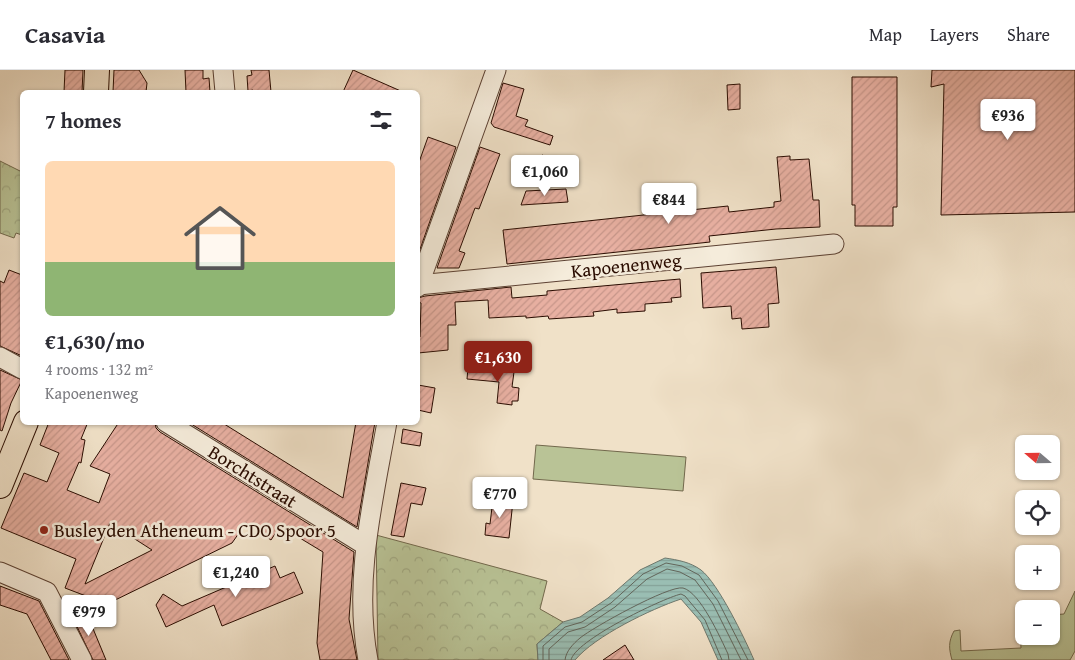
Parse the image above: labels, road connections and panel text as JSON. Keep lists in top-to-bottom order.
{
  "streets": {
    "street": ["Kapoenenweg", "Borchtstraat"]
  },
  "places": ["Busleyden Atheneum - CDO Spoor 5"],
  "north": "left",
  "page": {
    "header": "Casavia",
    "nav": ["Map", "Layers", "Share"],
    "heading": "7 homes",
    "price": [
      "€936",
      "€1,060",
      "€844",
      "€1,630",
      "€770",
      "€1,240",
      "€979"
    ],
    "list": [
      {
        "name": "€1,630/mo",
        "note": "4 rooms · 132 m² · Kapoenenweg"
      }
    ],
    "map_buttons": ["+", "−"]
  }
}
